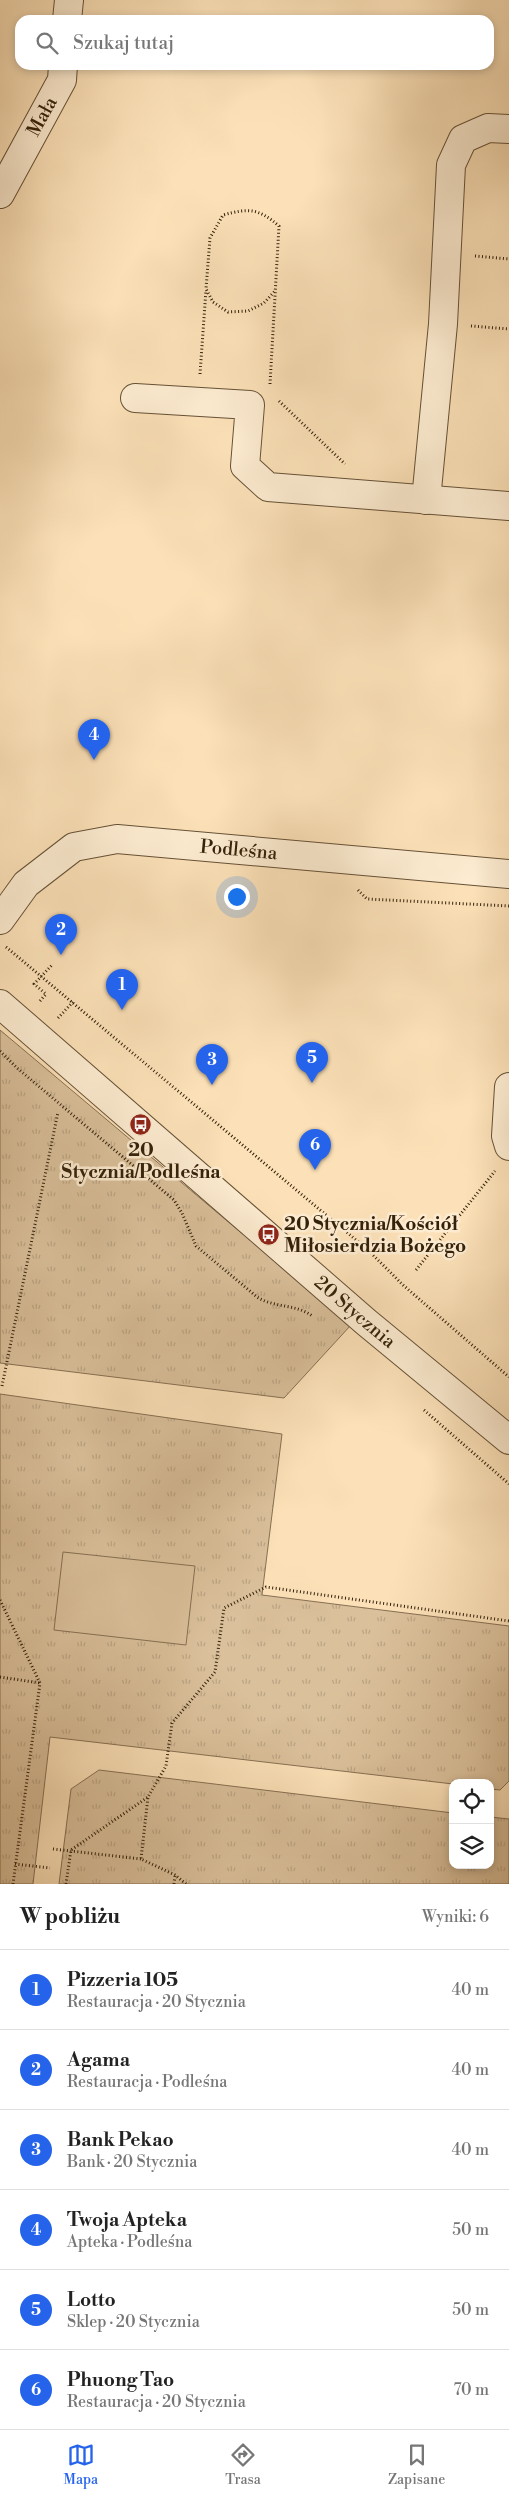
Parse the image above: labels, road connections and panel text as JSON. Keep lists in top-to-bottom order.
{
  "streets": {
    "street": ["Mała", "Podleśna", "20 Stycznia"]
  },
  "places": {
    "bus stop": ["20 Stycznia/Podleśna", "20 Stycznia/Kościół Miłosierdzia Bożego"]
  },
  "page": {
    "search": "Szukaj tutaj",
    "pins": [
      "4",
      "2",
      "1",
      "5",
      "3",
      "6"
    ],
    "heading": ["W pobliżu", "Wyniki: 6"],
    "list": [
      {
        "mark": "1",
        "name": "Pizzeria 105",
        "note": "Restauracja · 20 Stycznia",
        "value": "40 m"
      },
      {
        "mark": "2",
        "name": "Agama",
        "note": "Restauracja · Podleśna",
        "value": "40 m"
      },
      {
        "mark": "3",
        "name": "Bank Pekao",
        "note": "Bank · 20 Stycznia",
        "value": "40 m"
      },
      {
        "mark": "4",
        "name": "Twoja Apteka",
        "note": "Apteka · Podleśna",
        "value": "50 m"
      },
      {
        "mark": "5",
        "name": "Lotto",
        "note": "Sklep · 20 Stycznia",
        "value": "50 m"
      },
      {
        "mark": "6",
        "name": "Phuong Tao",
        "note": "Restauracja · 20 Stycznia",
        "value": "70 m"
      }
    ],
    "nav": ["Mapa", "Trasa", "Zapisane"]
  }
}
